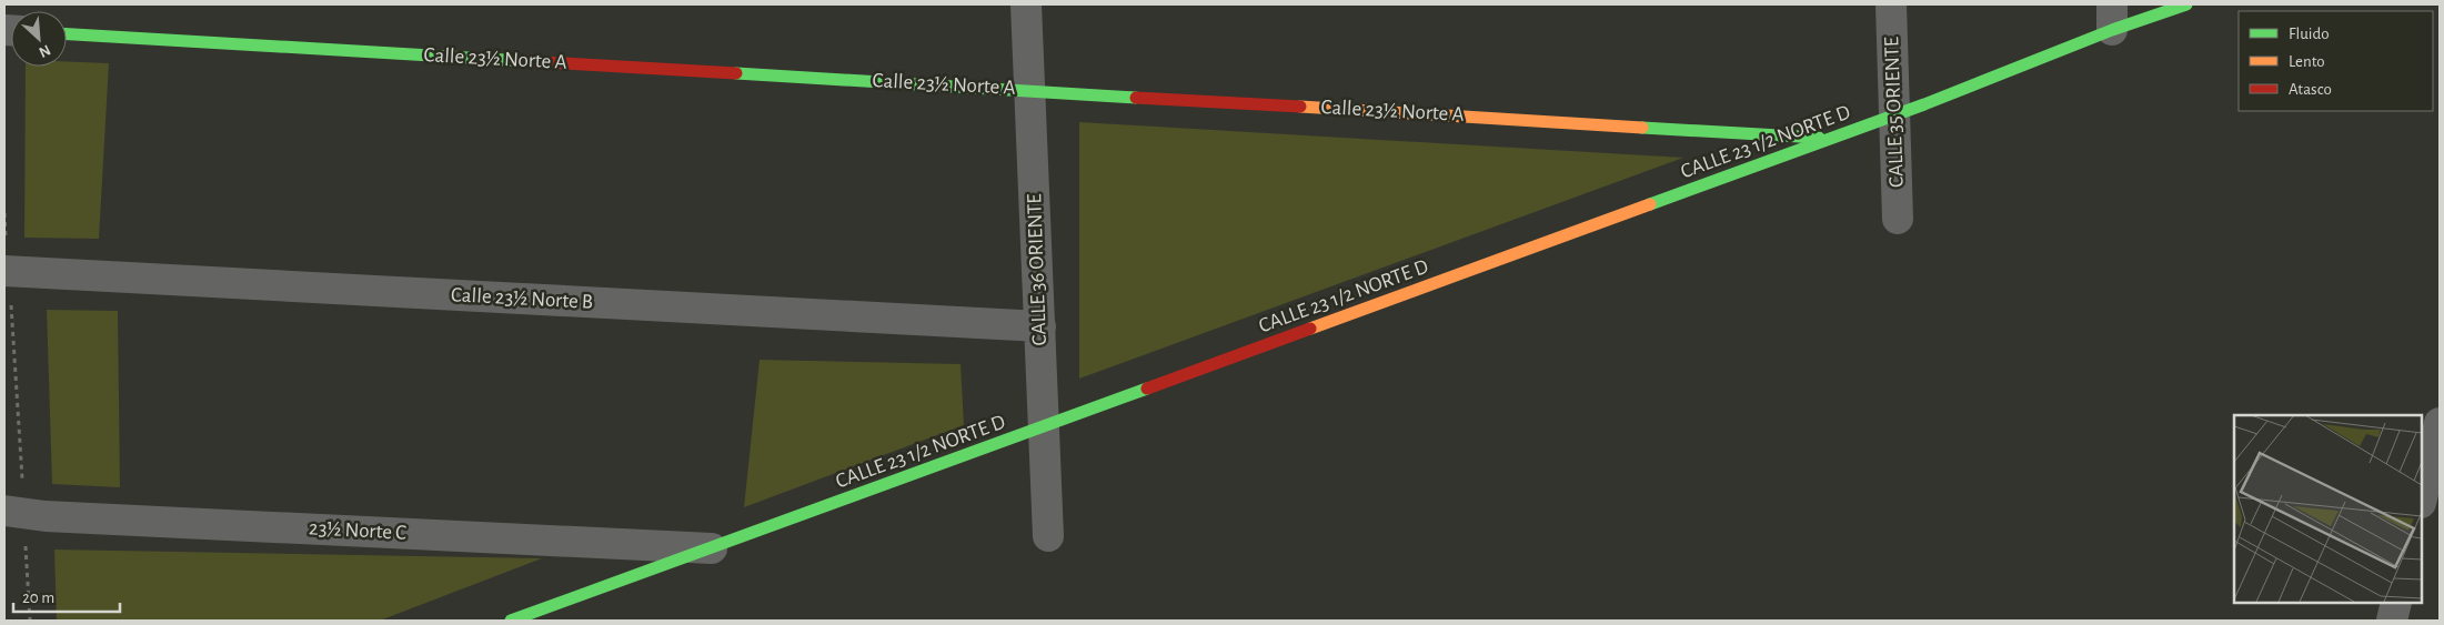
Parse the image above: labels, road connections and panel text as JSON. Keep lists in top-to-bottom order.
{
  "streets": {
    "street": [
      "Calle 23½ Norte A",
      "CALLE 35 ORIENTE",
      "CALLE 23 1/2 NORTE D",
      "CALLE 36 ORIENTE",
      "Calle 23½ Norte B",
      "23½ Norte C"
    ]
  },
  "crossings": [
    ["Calle 23½ Norte A", "CALLE 23 1/2 NORTE D"],
    ["Calle 23½ Norte A", "CALLE 36 ORIENTE"],
    ["CALLE 35 ORIENTE", "CALLE 23 1/2 NORTE D"],
    ["CALLE 23 1/2 NORTE D", "CALLE 36 ORIENTE"],
    ["CALLE 23 1/2 NORTE D", "23½ Norte C"],
    ["CALLE 36 ORIENTE", "Calle 23½ Norte B"]
  ],
  "legend": ["Fluido", "Lento", "Atasco"],
  "scale_bar": "20 m",
  "north": "bottom right"
}
